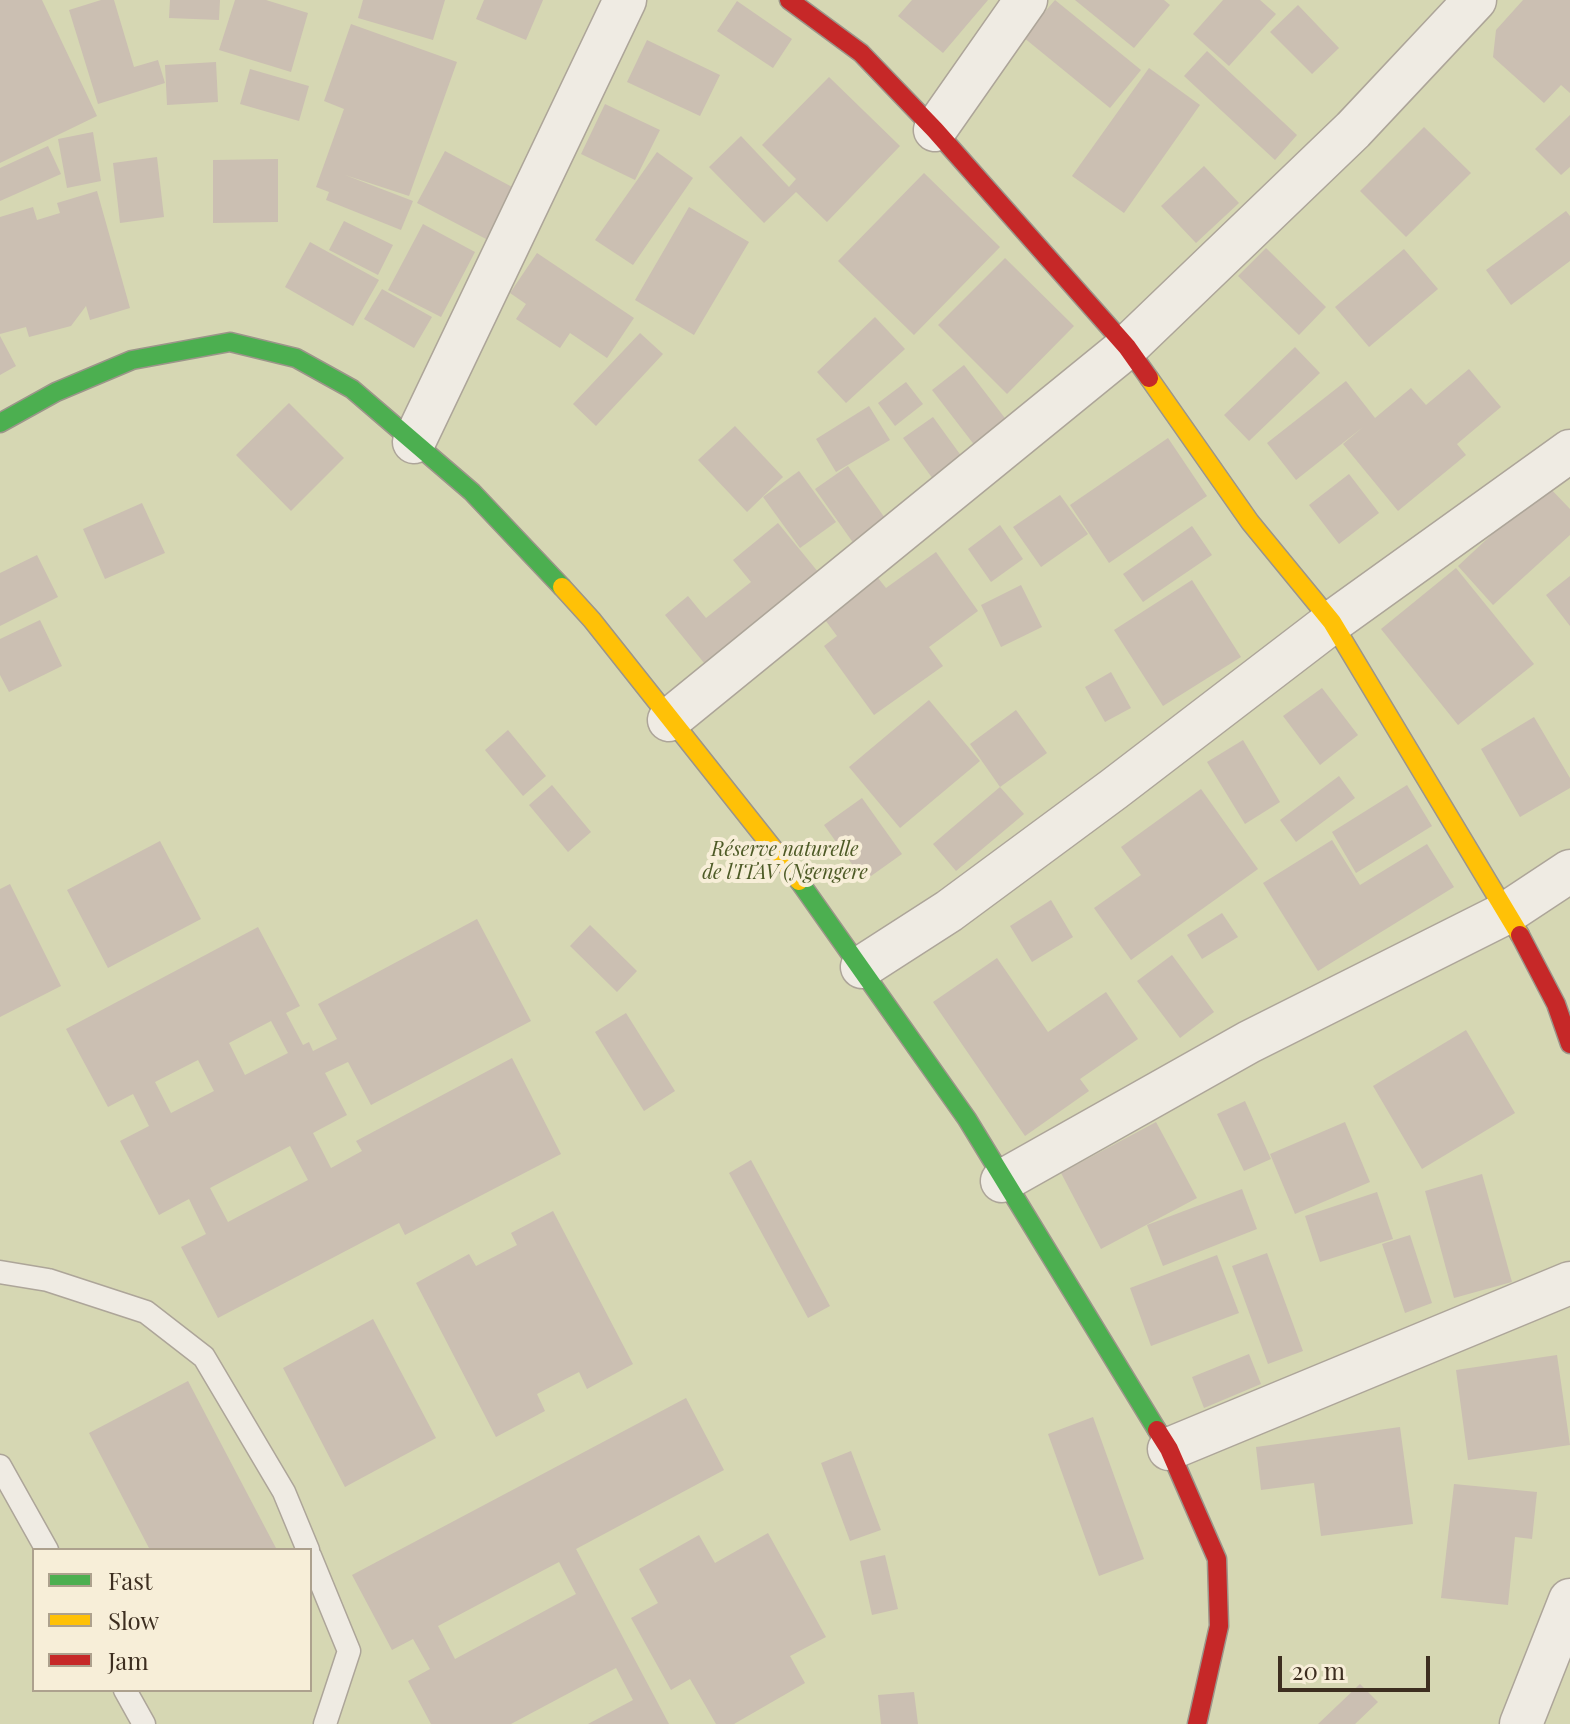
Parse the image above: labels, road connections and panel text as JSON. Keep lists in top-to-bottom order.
{
  "parks": ["Réserve naturelle de l'ITAV (Ngengere"],
  "legend": ["Fast", "Slow", "Jam"],
  "scale_bar": "20 m"
}
